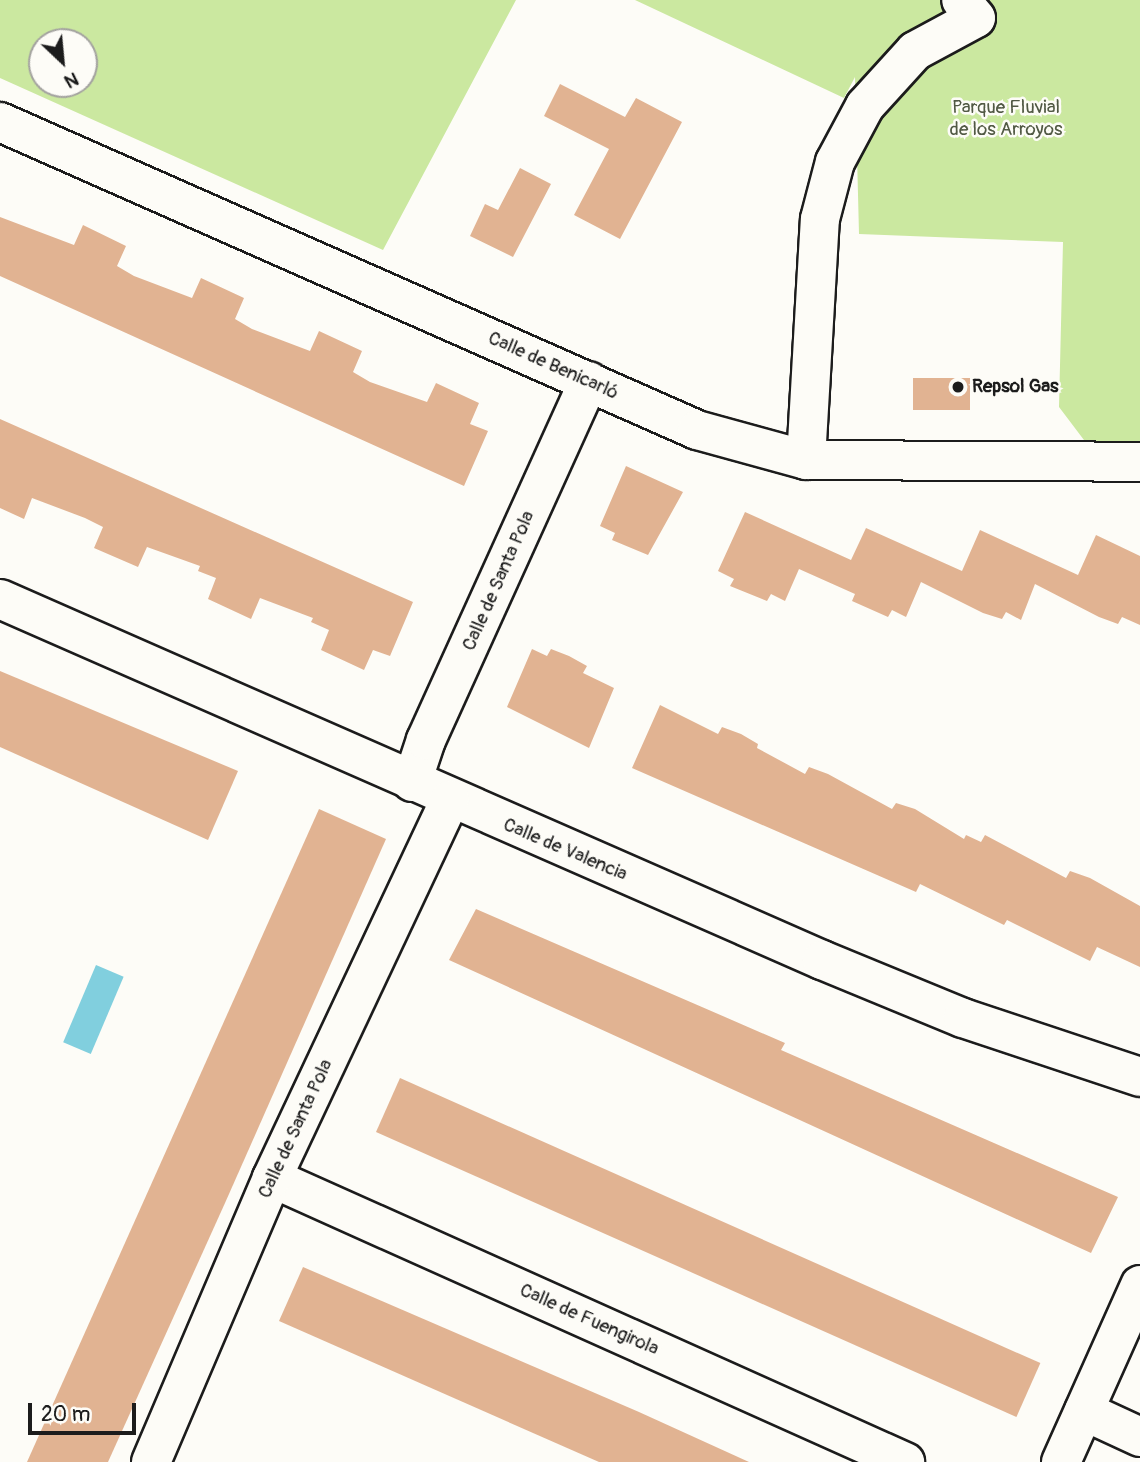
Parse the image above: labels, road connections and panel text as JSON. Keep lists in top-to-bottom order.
{
  "streets": {
    "street": [
      "Calle de Benicarló",
      "Calle de Santa Pola",
      "Calle de Valencia",
      "Calle de Fuengirola"
    ]
  },
  "crossings": [
    ["Calle de Benicarló", "Calle de Santa Pola"],
    ["Calle de Santa Pola", "Calle de Valencia"],
    ["Calle de Santa Pola", "Calle de Fuengirola"]
  ],
  "parks": ["Parque Fluvial de los Arroyos"],
  "places": ["Repsol Gas"],
  "scale_bar": "20 m",
  "north": "bottom right"
}
